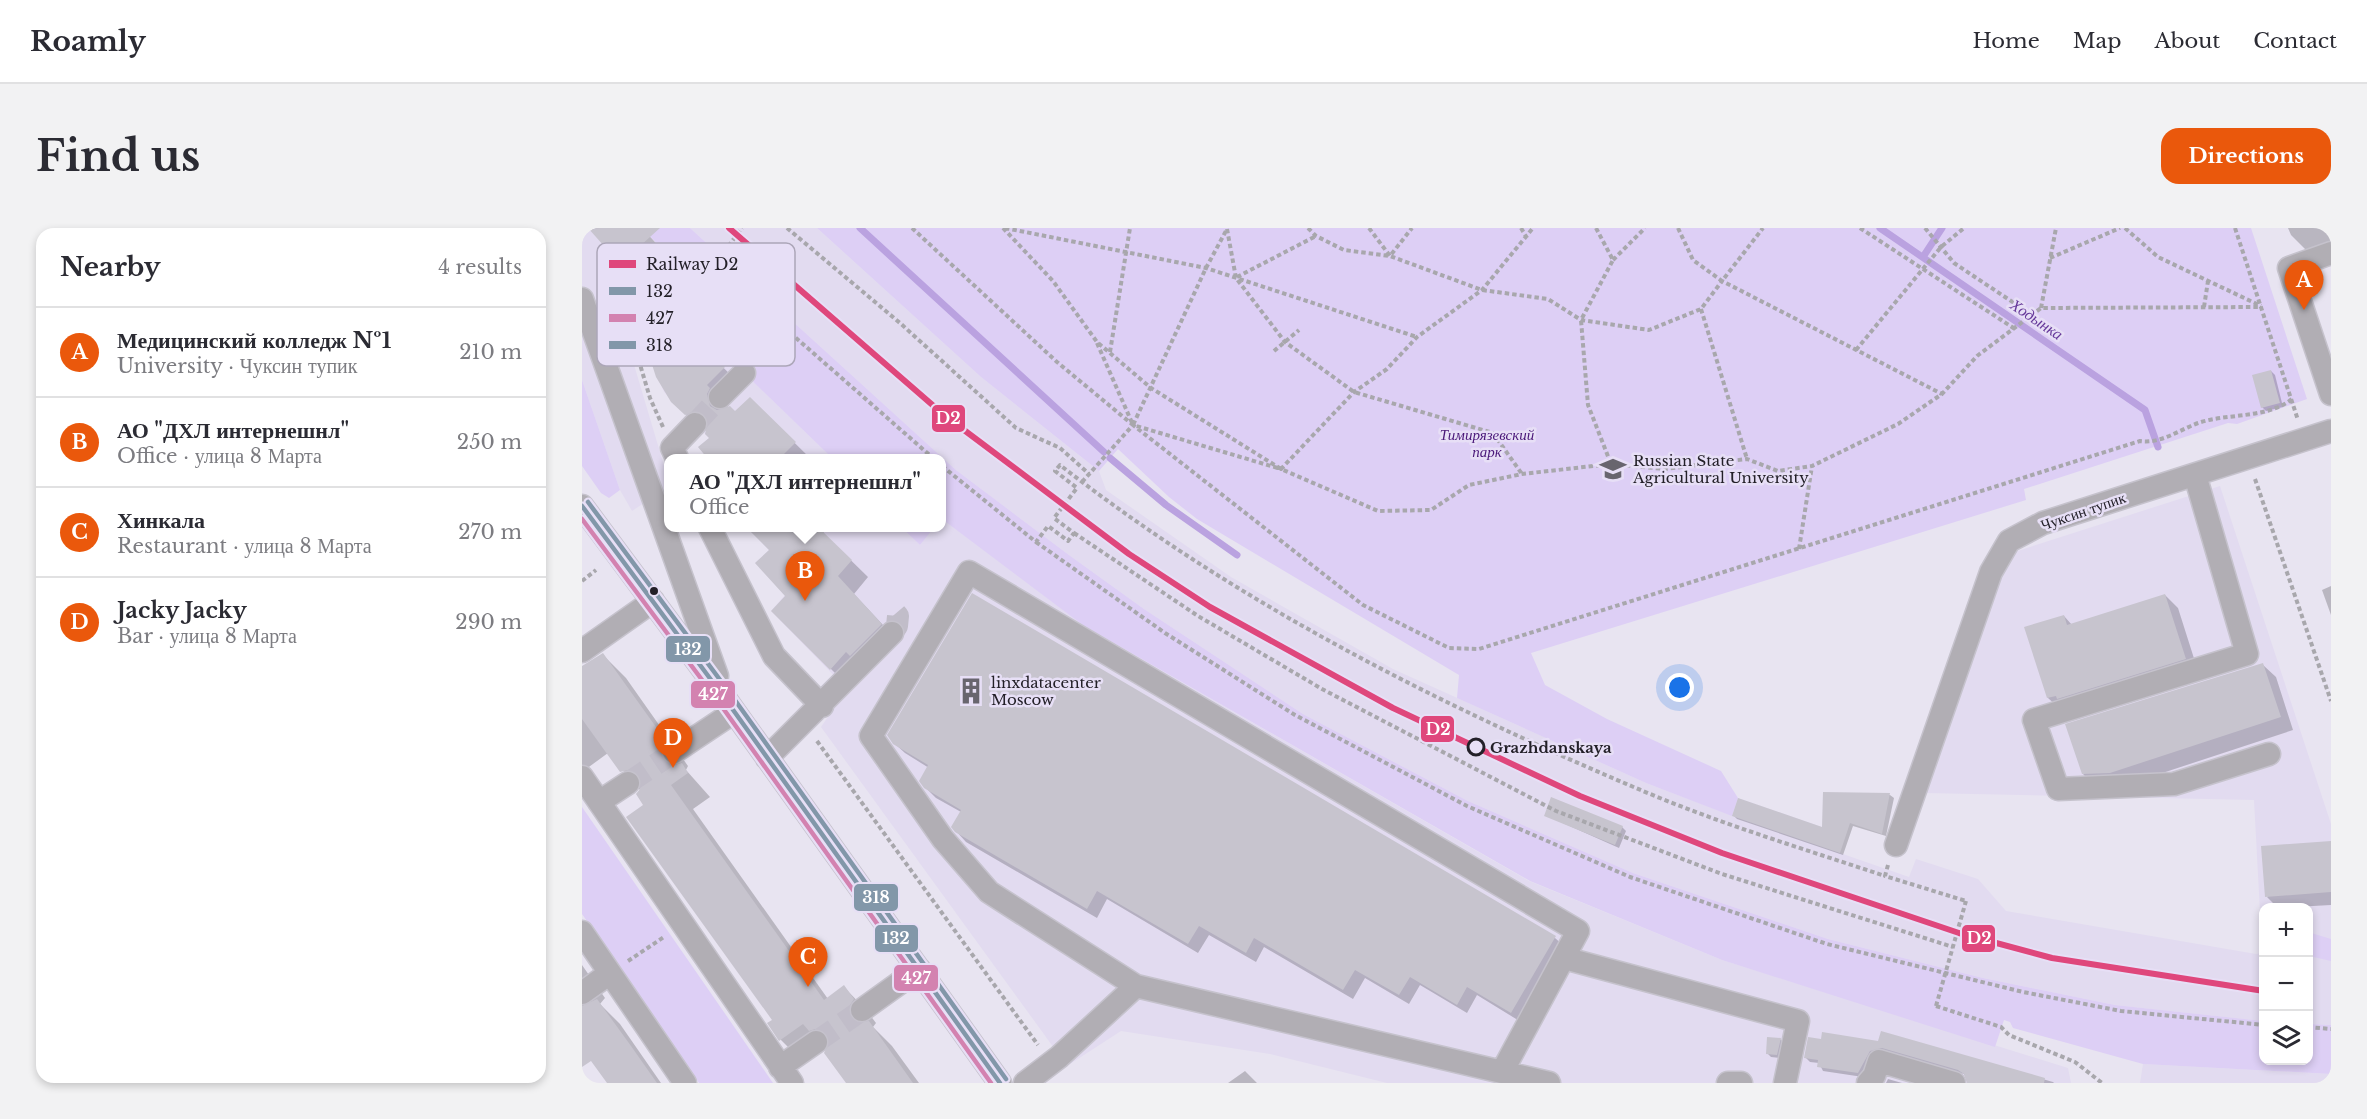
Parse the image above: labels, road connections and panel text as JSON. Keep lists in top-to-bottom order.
{
  "streets": {
    "street": ["Чуксин тупик"]
  },
  "water": ["Ходынка"],
  "parks": ["Тимирязевский парк"],
  "places": {
    "school or university": ["Russian State Agricultural University"],
    "building": ["linxdatacenter Moscow"],
    "other": ["Grazhdanskaya"]
  },
  "lines": [
    "rail line D2",
    "transit line 318",
    "transit line 132",
    "transit line 427"
  ],
  "legend": [
    "Railway D2",
    "132",
    "427",
    "318"
  ],
  "page": {
    "header": "Roamly",
    "nav": [
      "Home",
      "Map",
      "About",
      "Contact"
    ],
    "buttons": "Directions",
    "title": "Find us",
    "heading": ["Nearby", "4 results"],
    "pins": [
      "A",
      "B",
      "D",
      "C"
    ],
    "list": [
      {
        "mark": "A",
        "name": "Медицинский колледж №1",
        "note": "University · Чуксин тупик",
        "value": "210 m"
      },
      {
        "mark": "B",
        "name": "АО \"ДХЛ интернешнл\"",
        "note": "Office · улица 8 Марта",
        "value": "250 m"
      },
      {
        "mark": "C",
        "name": "Хинкала",
        "note": "Restaurant · улица 8 Марта",
        "value": "270 m"
      },
      {
        "mark": "D",
        "name": "Jacky Jacky",
        "note": "Bar · улица 8 Марта",
        "value": "290 m"
      }
    ],
    "popup": ["АО \"ДХЛ интернешнл\"", "Office"],
    "map_buttons": ["+", "−"]
  }
}
